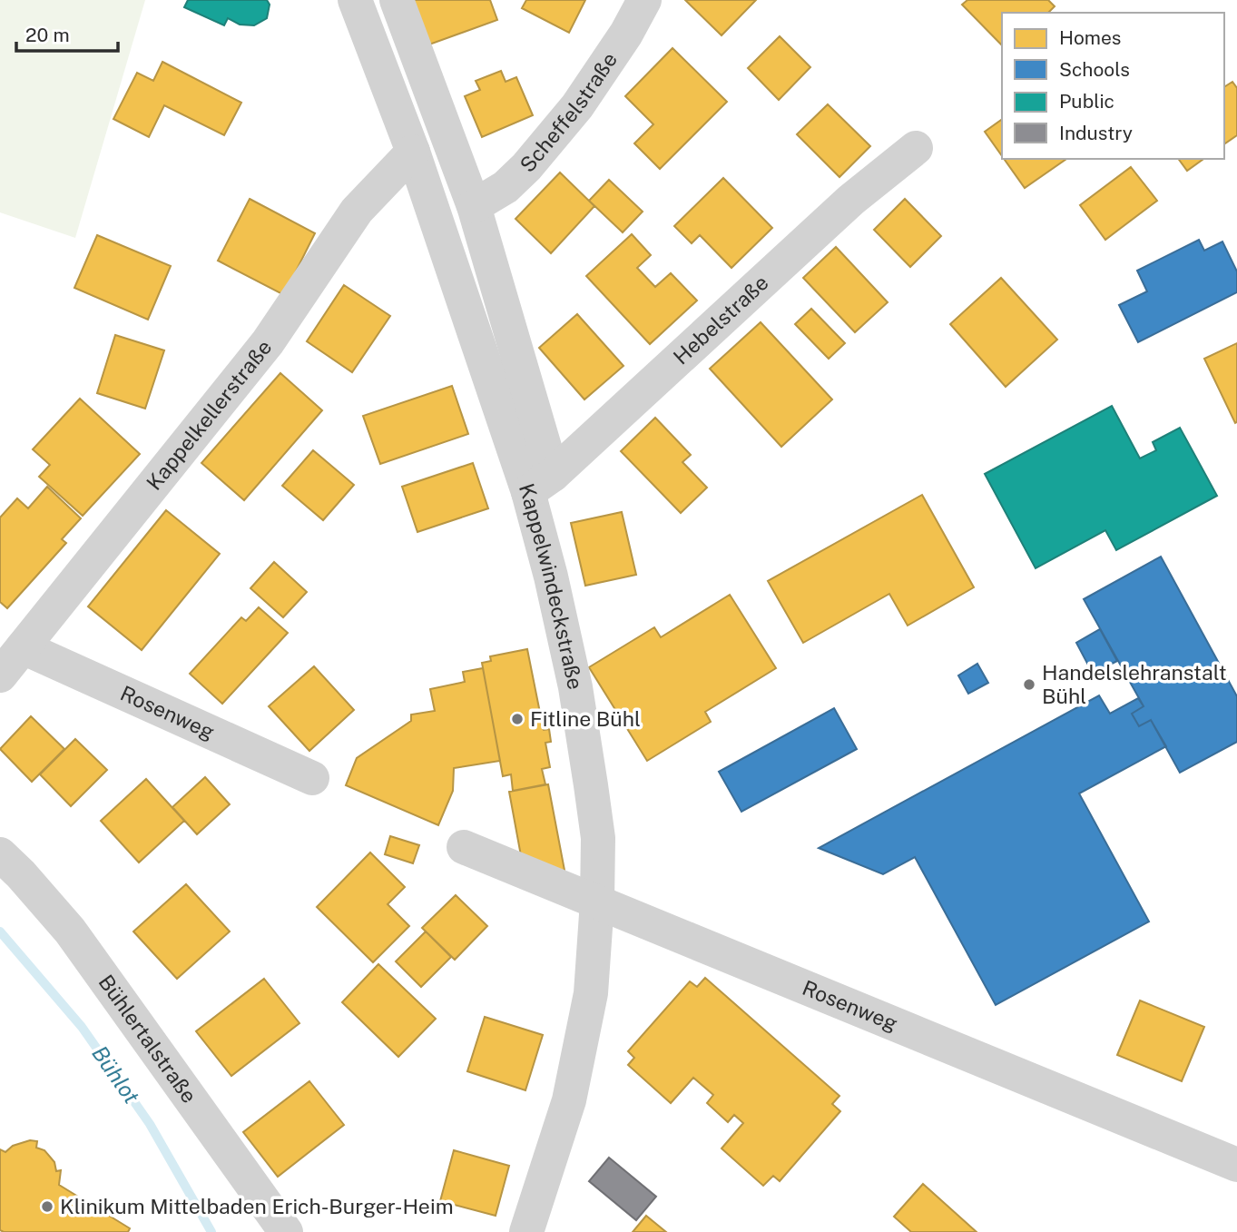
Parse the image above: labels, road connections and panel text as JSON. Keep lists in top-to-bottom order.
{
  "streets": {
    "street": [
      "Scheffelstraße",
      "Hebelstraße",
      "Kappelkellerstraße",
      "Kappelwindeckstraße",
      "Rosenweg",
      "Bühlertalstraße"
    ]
  },
  "crossings": [
    ["Scheffelstraße", "Kappelwindeckstraße"],
    ["Hebelstraße", "Kappelwindeckstraße"],
    ["Kappelkellerstraße", "Kappelwindeckstraße"],
    ["Kappelkellerstraße", "Rosenweg"],
    ["Kappelwindeckstraße", "Rosenweg"]
  ],
  "water": ["Bühlot"],
  "places": ["Handelslehranstalt Bühl", "Fitline Bühl", "Klinikum Mittelbaden Erich-Burger-Heim"],
  "legend": [
    "Homes",
    "Schools",
    "Public",
    "Industry"
  ],
  "scale_bar": "20 m"
}
